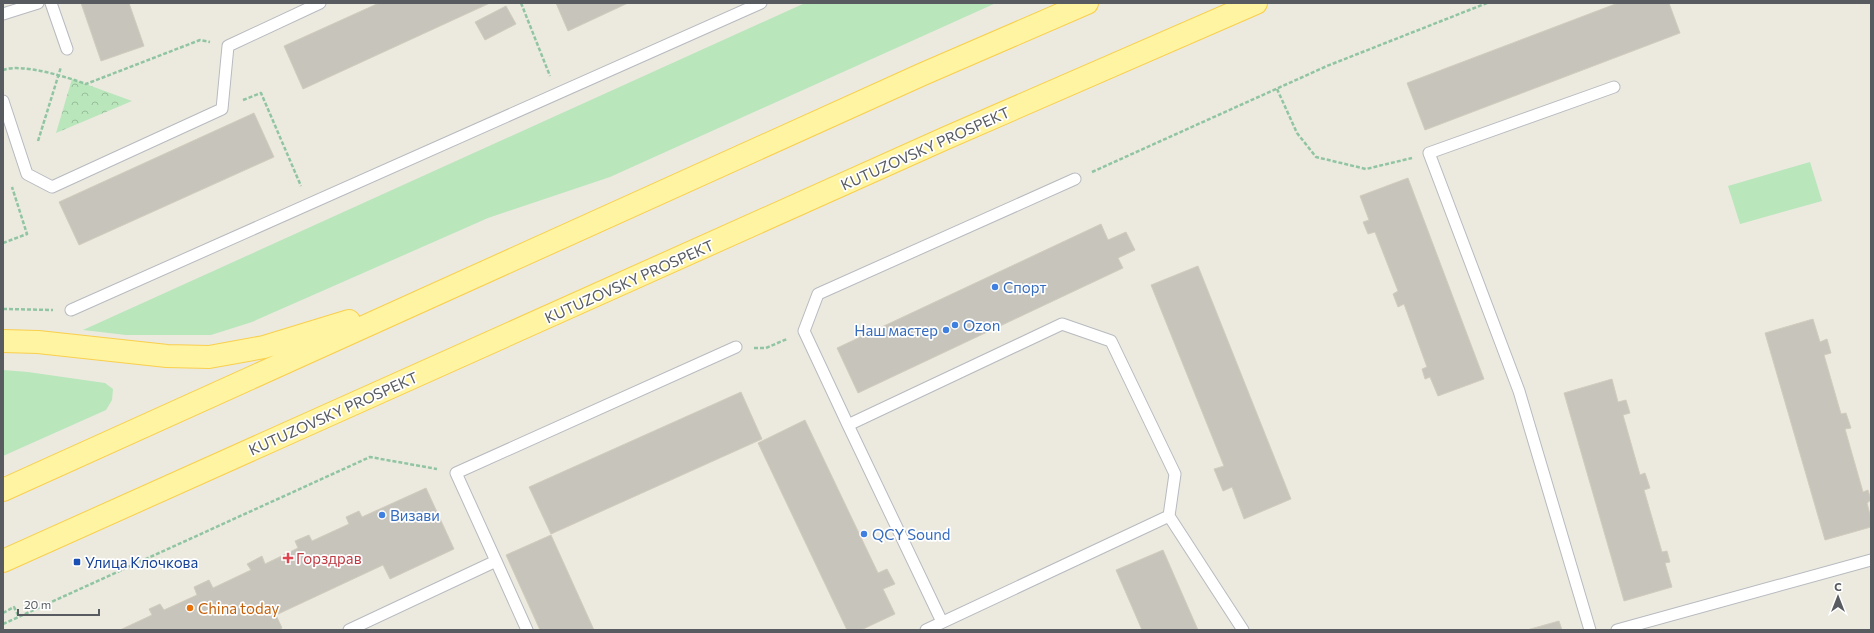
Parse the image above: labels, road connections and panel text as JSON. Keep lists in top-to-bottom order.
{
  "streets": {
    "main road": ["KUTUZOVSKY PROSPEKT"]
  },
  "places": {
    "other": [
      "Спорт",
      "Ozon",
      "Наш мастер",
      "Визави",
      "QCY Sound",
      "China today"
    ],
    "health": ["Горздрав"],
    "transit": ["Улица Клочкова"]
  },
  "scale_bar": "20 m",
  "north": "top"
}
